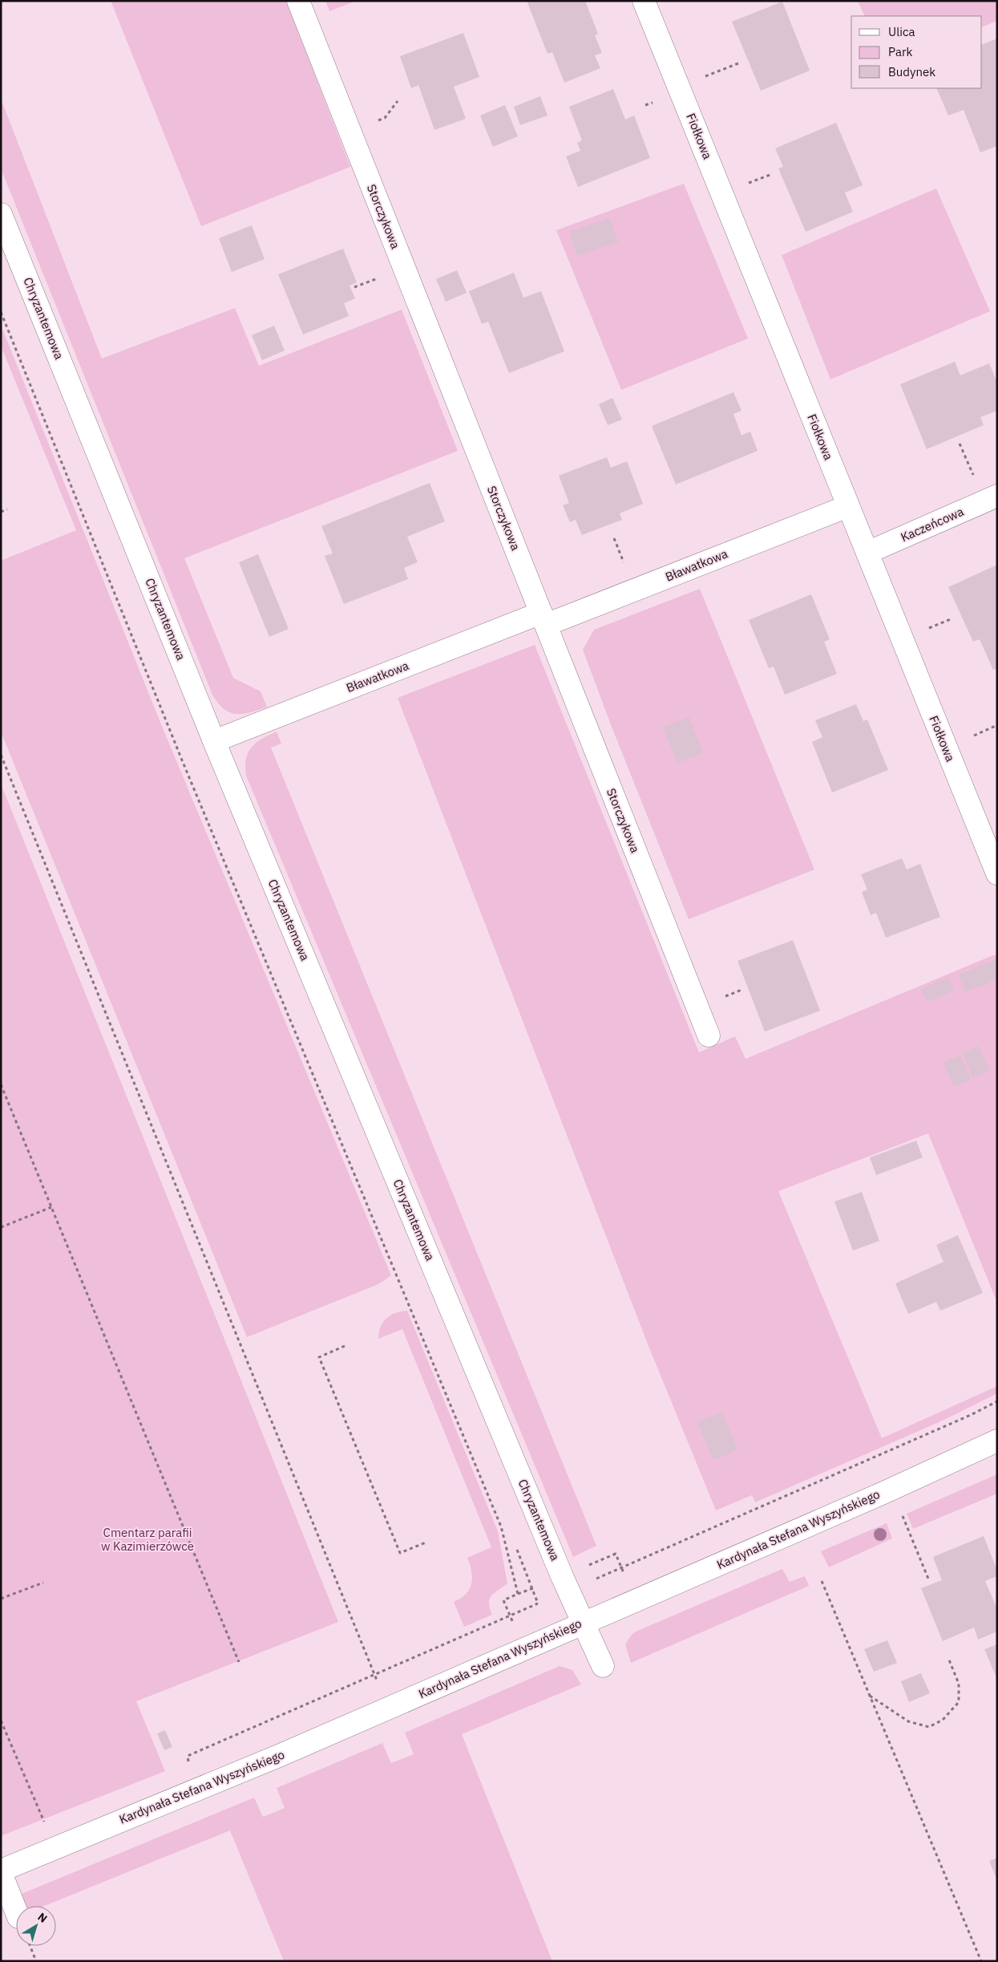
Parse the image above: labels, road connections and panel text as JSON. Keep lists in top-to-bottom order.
{
  "streets": {
    "street": [
      "Fiołkowa",
      "Storczykowa",
      "Chryzantemowa",
      "Kaczeńcowa",
      "Bławatkowa",
      "Kardynała Stefana Wyszyńskiego"
    ]
  },
  "crossings": [
    ["Fiołkowa", "Kaczeńcowa"],
    ["Fiołkowa", "Bławatkowa"],
    ["Storczykowa", "Bławatkowa"],
    ["Chryzantemowa", "Bławatkowa"],
    ["Chryzantemowa", "Kardynała Stefana Wyszyńskiego"]
  ],
  "parks": ["Cmentarz parafii w Kazimierzówce"],
  "legend": ["Ulica", "Park", "Budynek"],
  "north": "top right"
}
